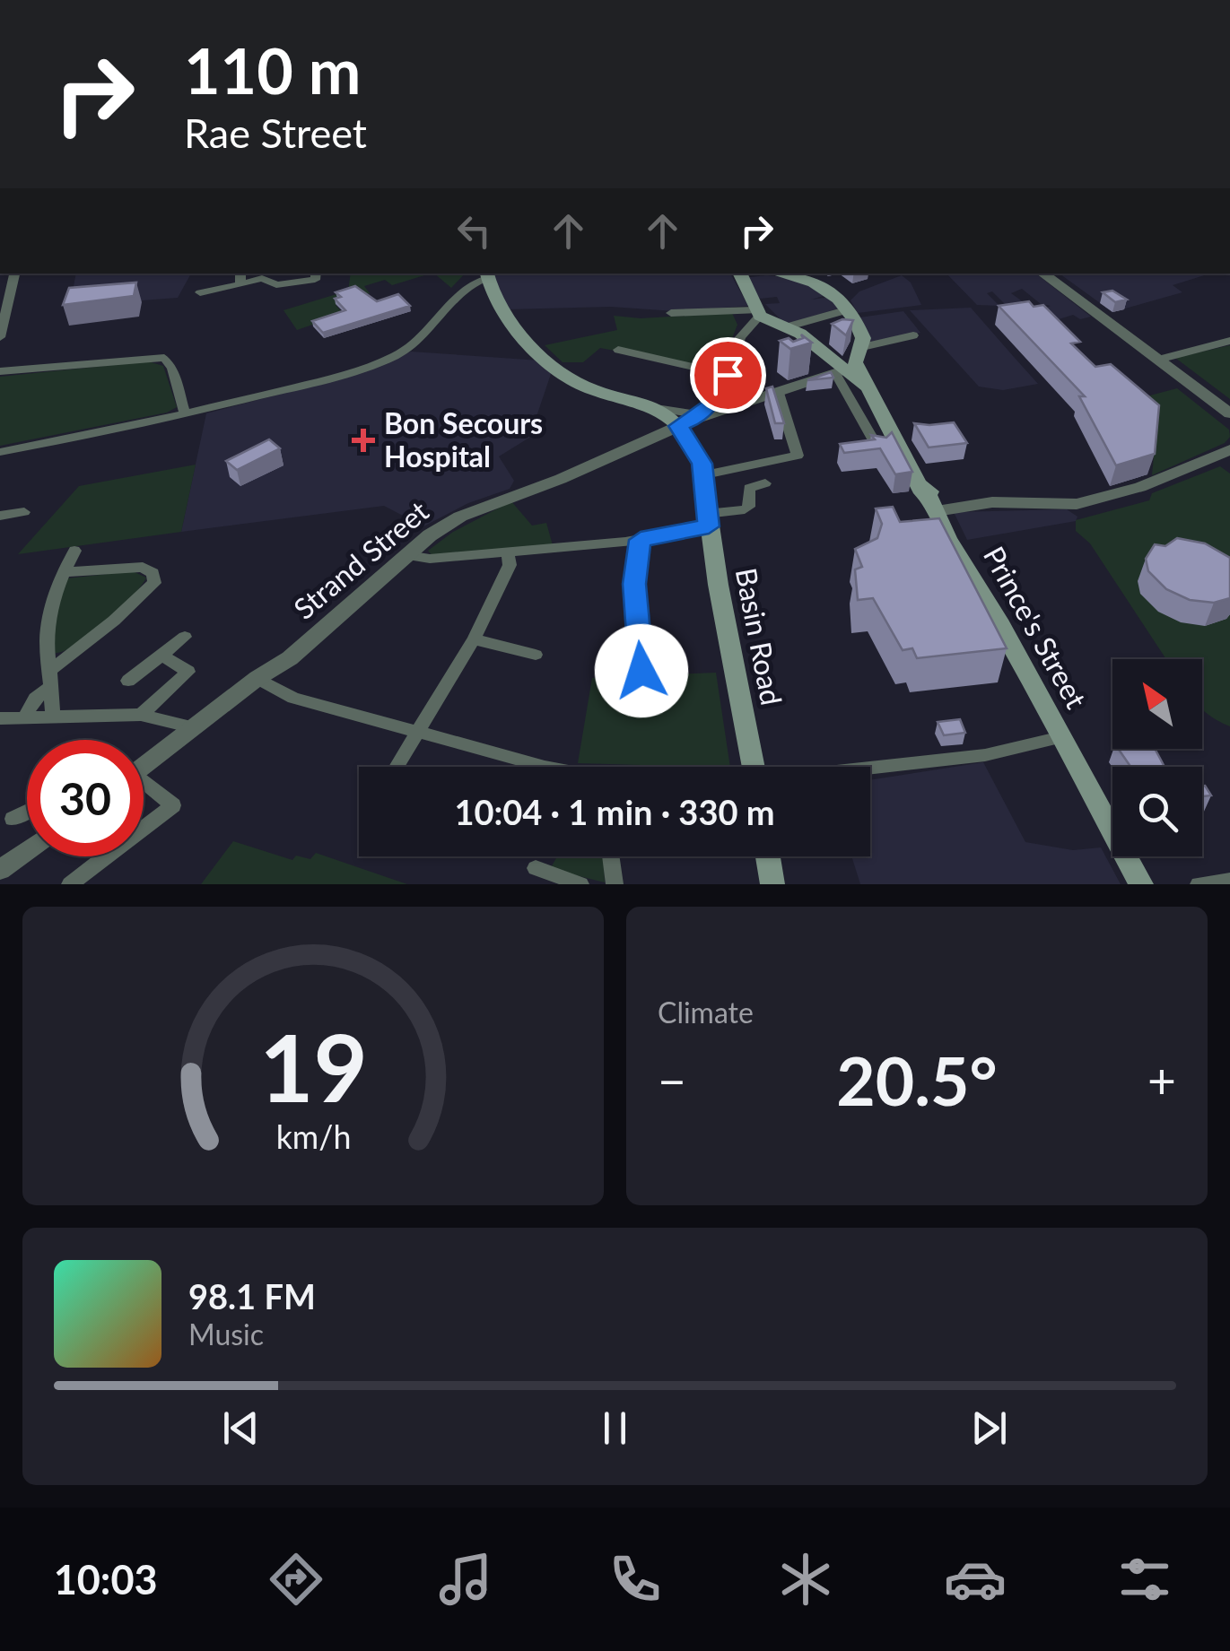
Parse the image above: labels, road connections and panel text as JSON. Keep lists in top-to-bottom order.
{
  "streets": {
    "main road": ["Prince's Street", "Basin Road"],
    "street": ["Strand Street"]
  },
  "crossings": [
    ["Strand Street", "Prince's Street"],
    ["Strand Street", "Basin Road"]
  ],
  "places": {
    "health": ["Bon Secours Hospital"]
  },
  "north": "top left",
  "page": {
    "turn": ["110 m", "Rae Street"],
    "limit": "30",
    "trip": "10:04 · 1 min · 330 m",
    "tile": "Climate",
    "heat": ["−", "20.5°", "+"],
    "song": ["98.1 FM", "Music"],
    "tabs": "10:03",
    "gauge": ["19", "km/h"]
  }
}
